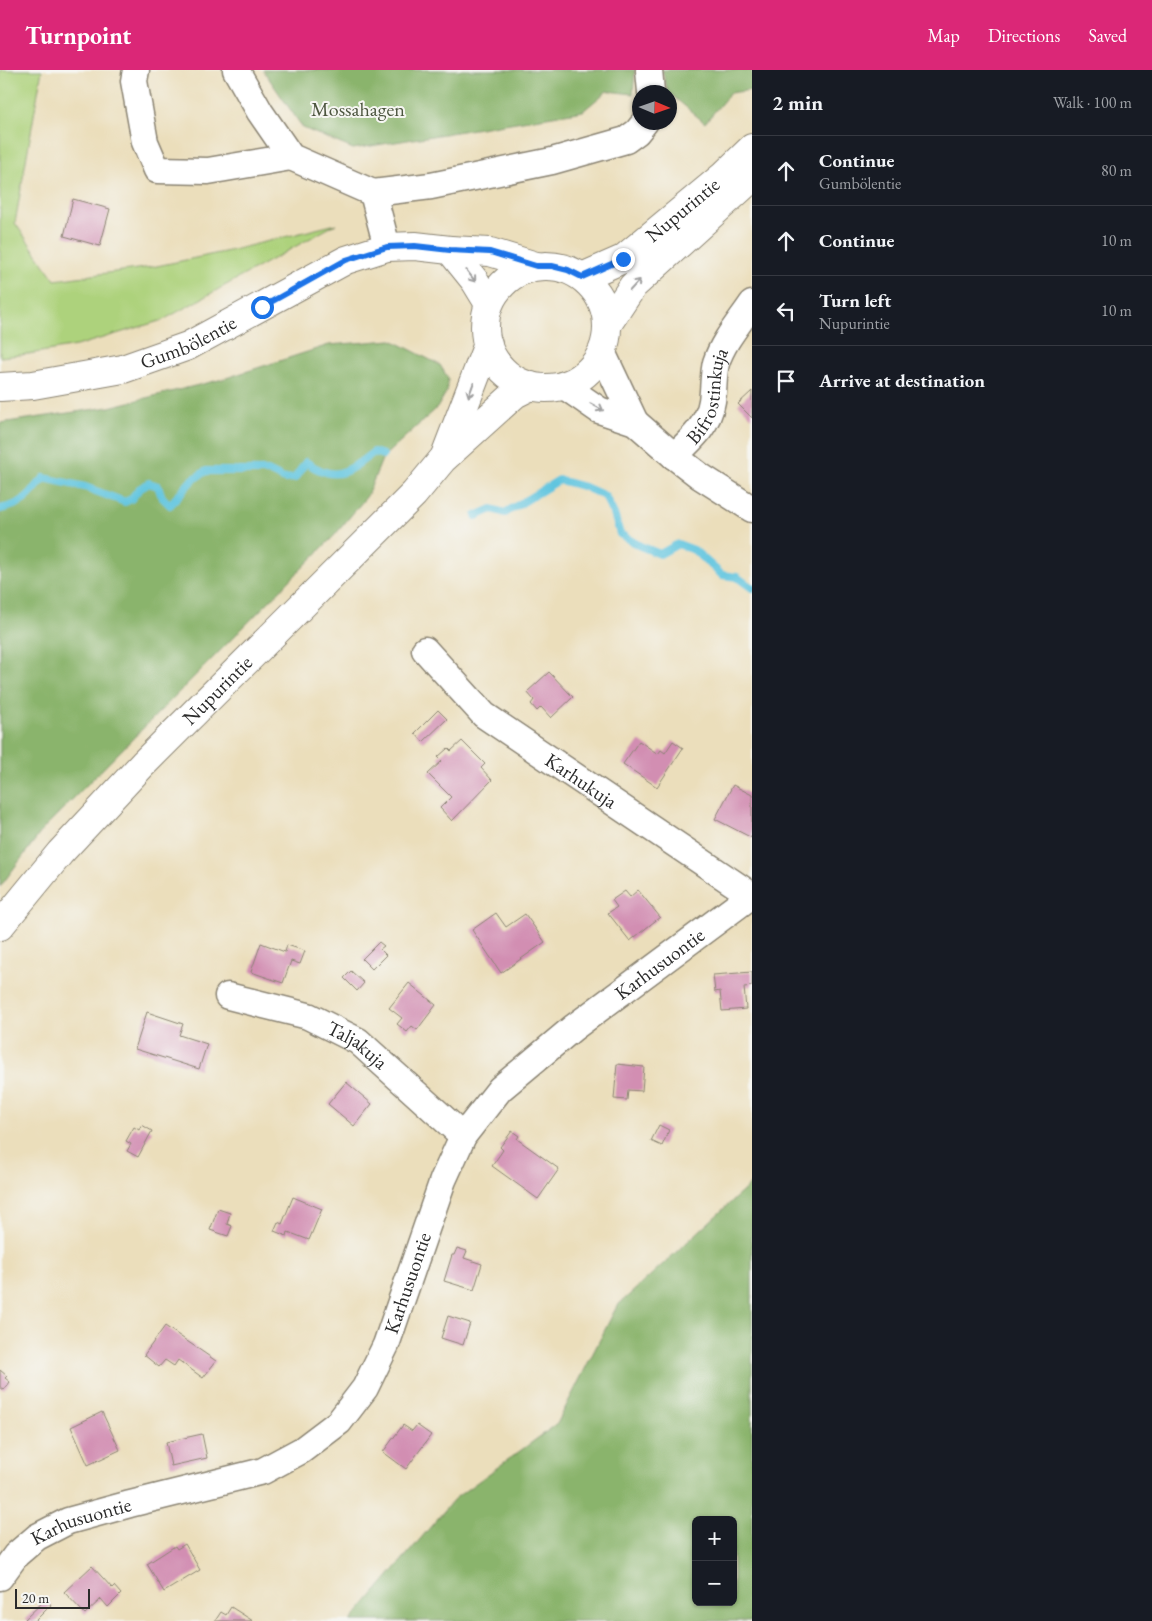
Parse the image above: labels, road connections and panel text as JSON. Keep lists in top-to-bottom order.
{
  "streets": {
    "main road": ["Nupurintie", "Gumbölentie"],
    "street": [
      "Bifrostinkuja",
      "Karhukuja",
      "Karhusuontie",
      "Taljakuja"
    ]
  },
  "crossings": [
    ["Nupurintie", "Gumbölentie"],
    ["Karhukuja", "Karhusuontie"],
    ["Karhusuontie", "Taljakuja"]
  ],
  "parks": ["Mossahagen"],
  "scale_bar": "20 m",
  "north": "right",
  "page": {
    "header": "Turnpoint",
    "nav": ["Map", "Directions", "Saved"],
    "heading": ["2 min", "Walk · 100 m"],
    "list": [
      ["Continue", "Gumbölentie", "80 m"],
      ["Continue", "10 m"],
      ["Turn left", "Nupurintie", "10 m"],
      "Arrive at destination"
    ],
    "map_buttons": ["+", "−"],
    "scale": "20 m"
  }
}
